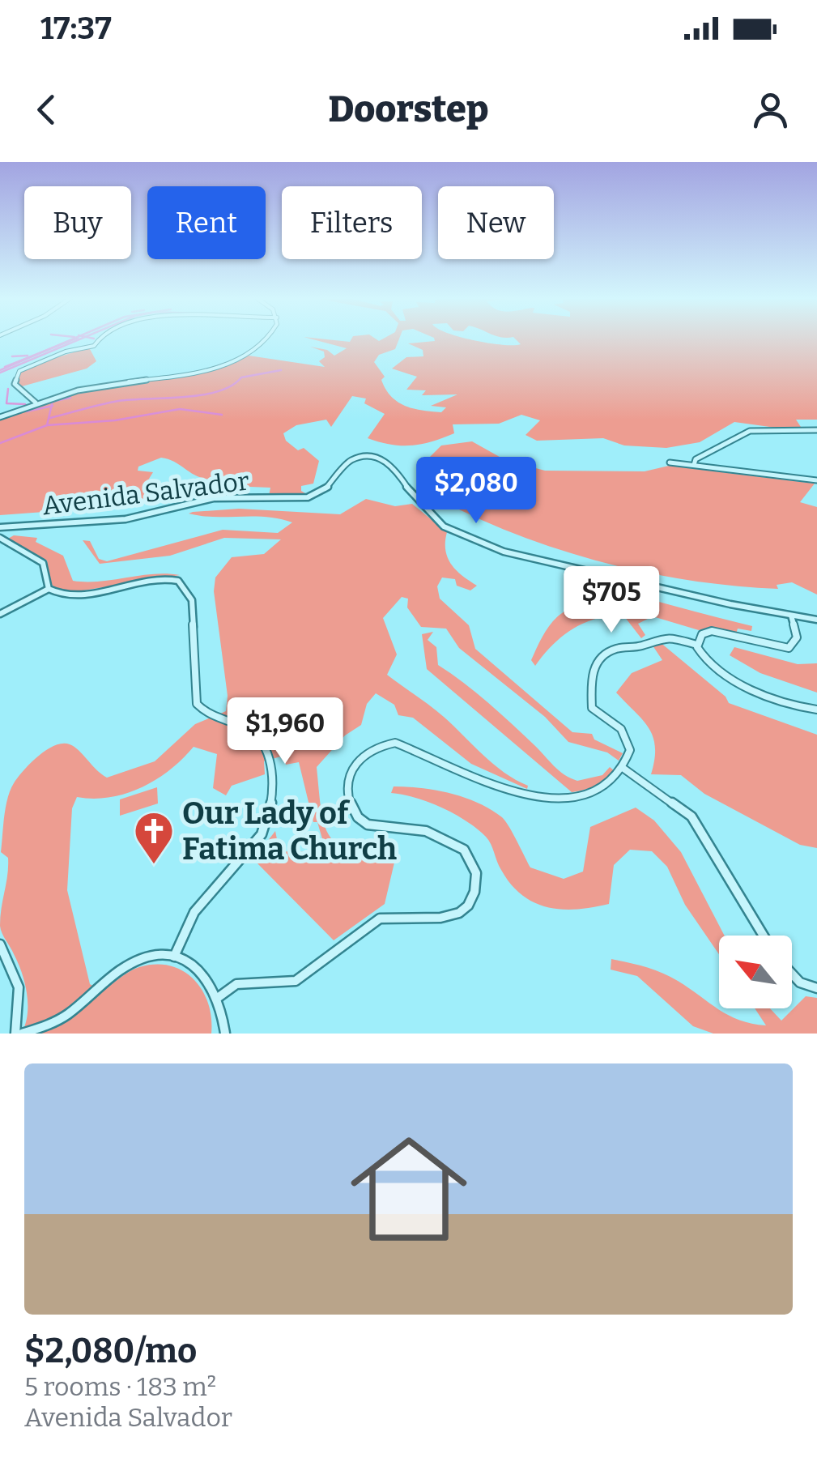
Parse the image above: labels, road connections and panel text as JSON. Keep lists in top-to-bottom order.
{
  "streets": {
    "street": ["Avenida Salvador"]
  },
  "places": {
    "church": ["Our Lady of Fatima Church"]
  },
  "north": "top left",
  "page": {
    "status": "17:37",
    "header": "Doorstep",
    "chip": [
      "Buy",
      "Rent",
      "Filters",
      "New"
    ],
    "price": ["$2,080", "$705", "$1,960"],
    "list": [
      {
        "name": "$2,080/mo",
        "note": "5 rooms · 183 m² · Avenida Salvador"
      }
    ]
  }
}
